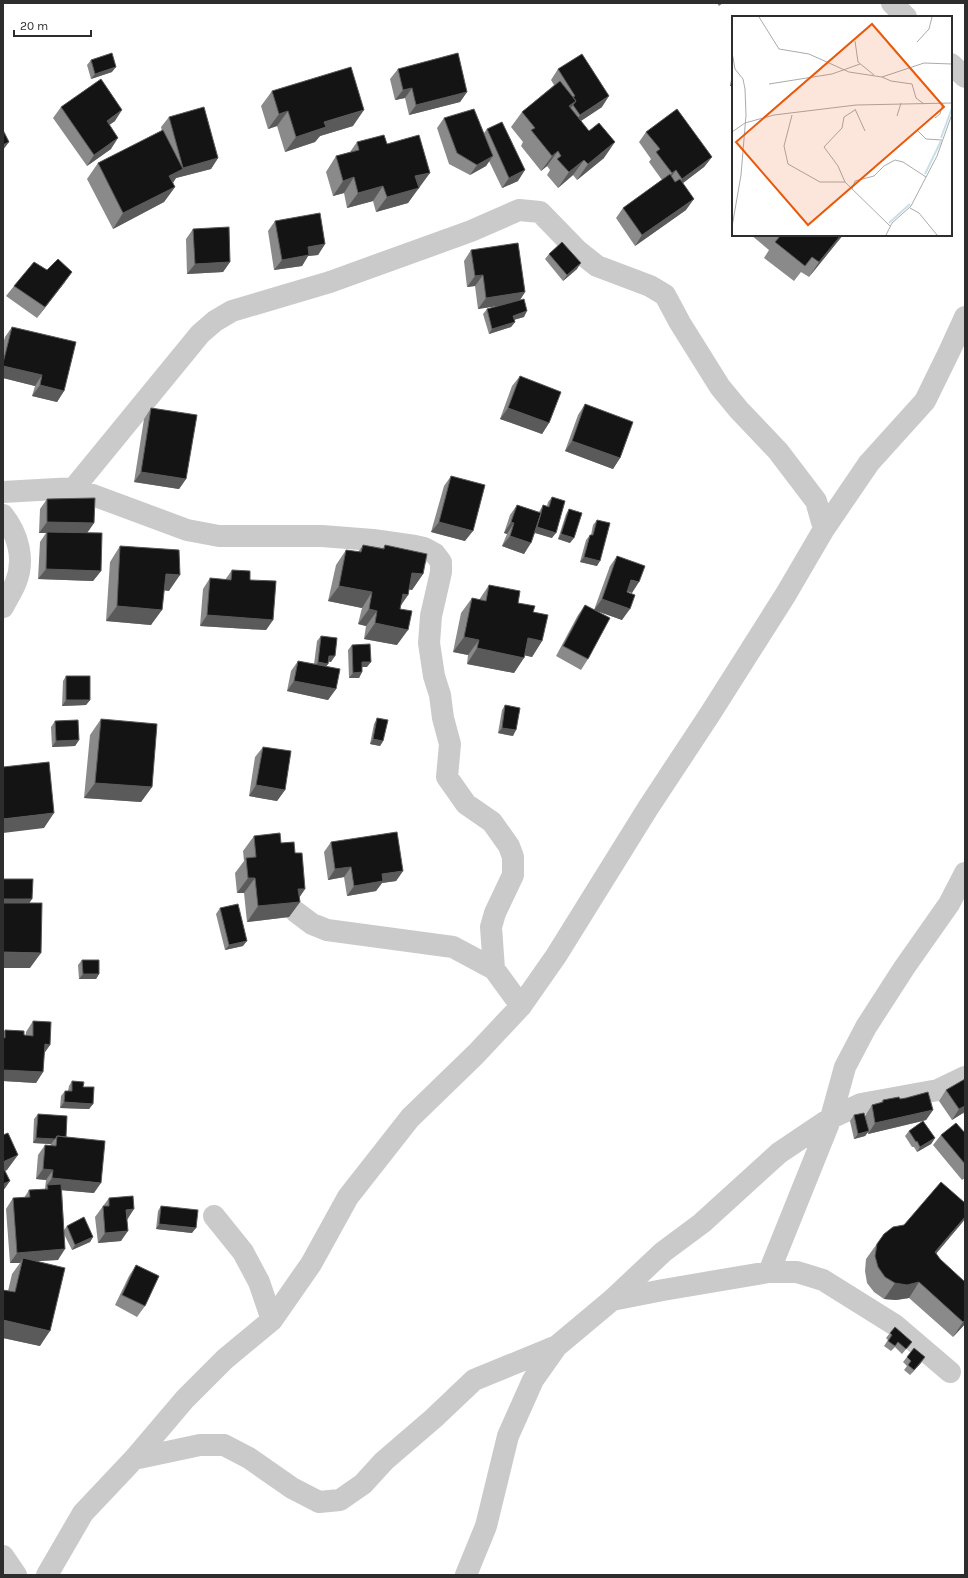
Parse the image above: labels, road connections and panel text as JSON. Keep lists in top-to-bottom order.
{
  "scale_bar": "20 m"
}
